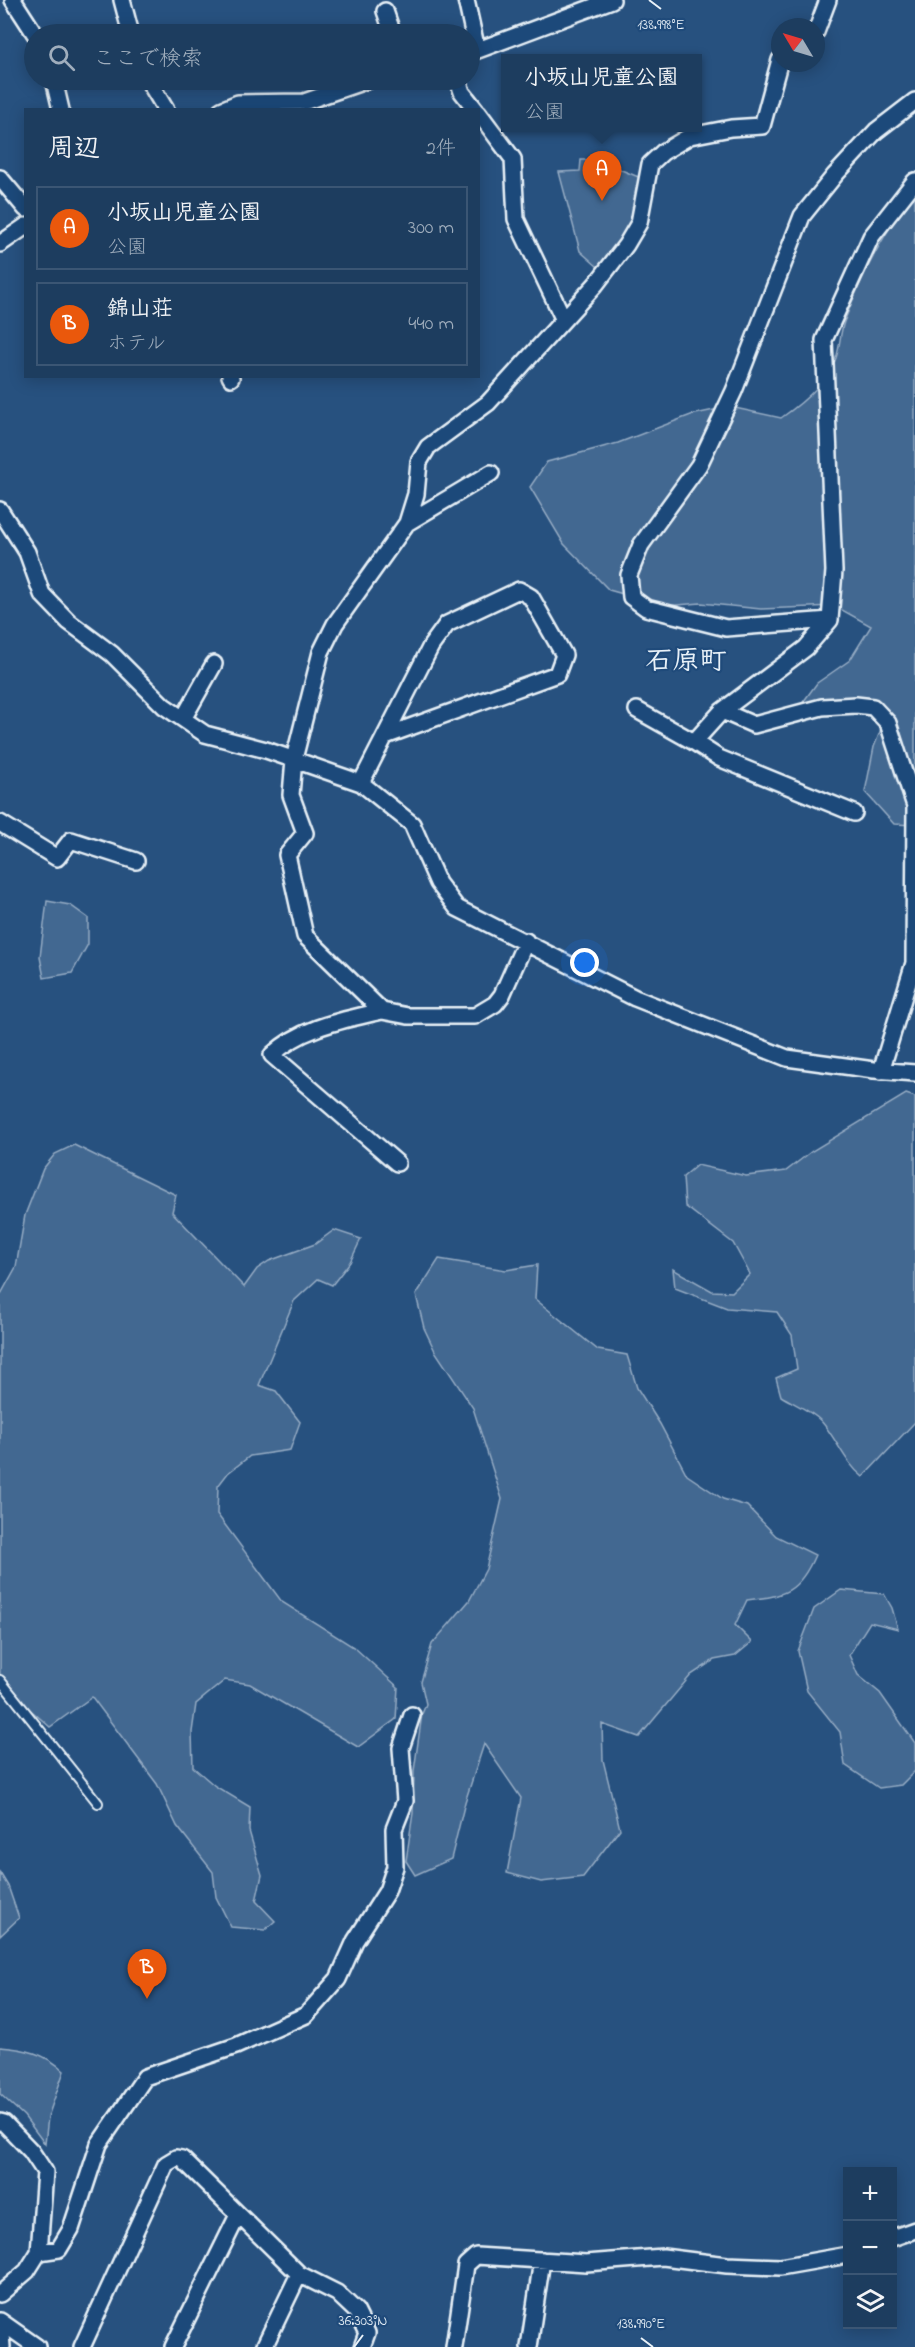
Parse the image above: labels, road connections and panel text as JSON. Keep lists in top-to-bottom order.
{
  "districts": ["石原町"],
  "north": "top left",
  "page": {
    "search": "ここで検索",
    "popup": ["小坂山児童公園", "公園"],
    "heading": ["周辺", "2件"],
    "pins": ["A", "B"],
    "list": [
      {
        "mark": "A",
        "name": "小坂山児童公園",
        "note": "公園",
        "value": "300 m"
      },
      {
        "mark": "B",
        "name": "錦山荘",
        "note": "ホテル",
        "value": "440 m"
      }
    ],
    "map_buttons": ["+", "−"]
  },
  "coordinates": ["138.998°E", "36.303°N", "138.990°E"]
}
